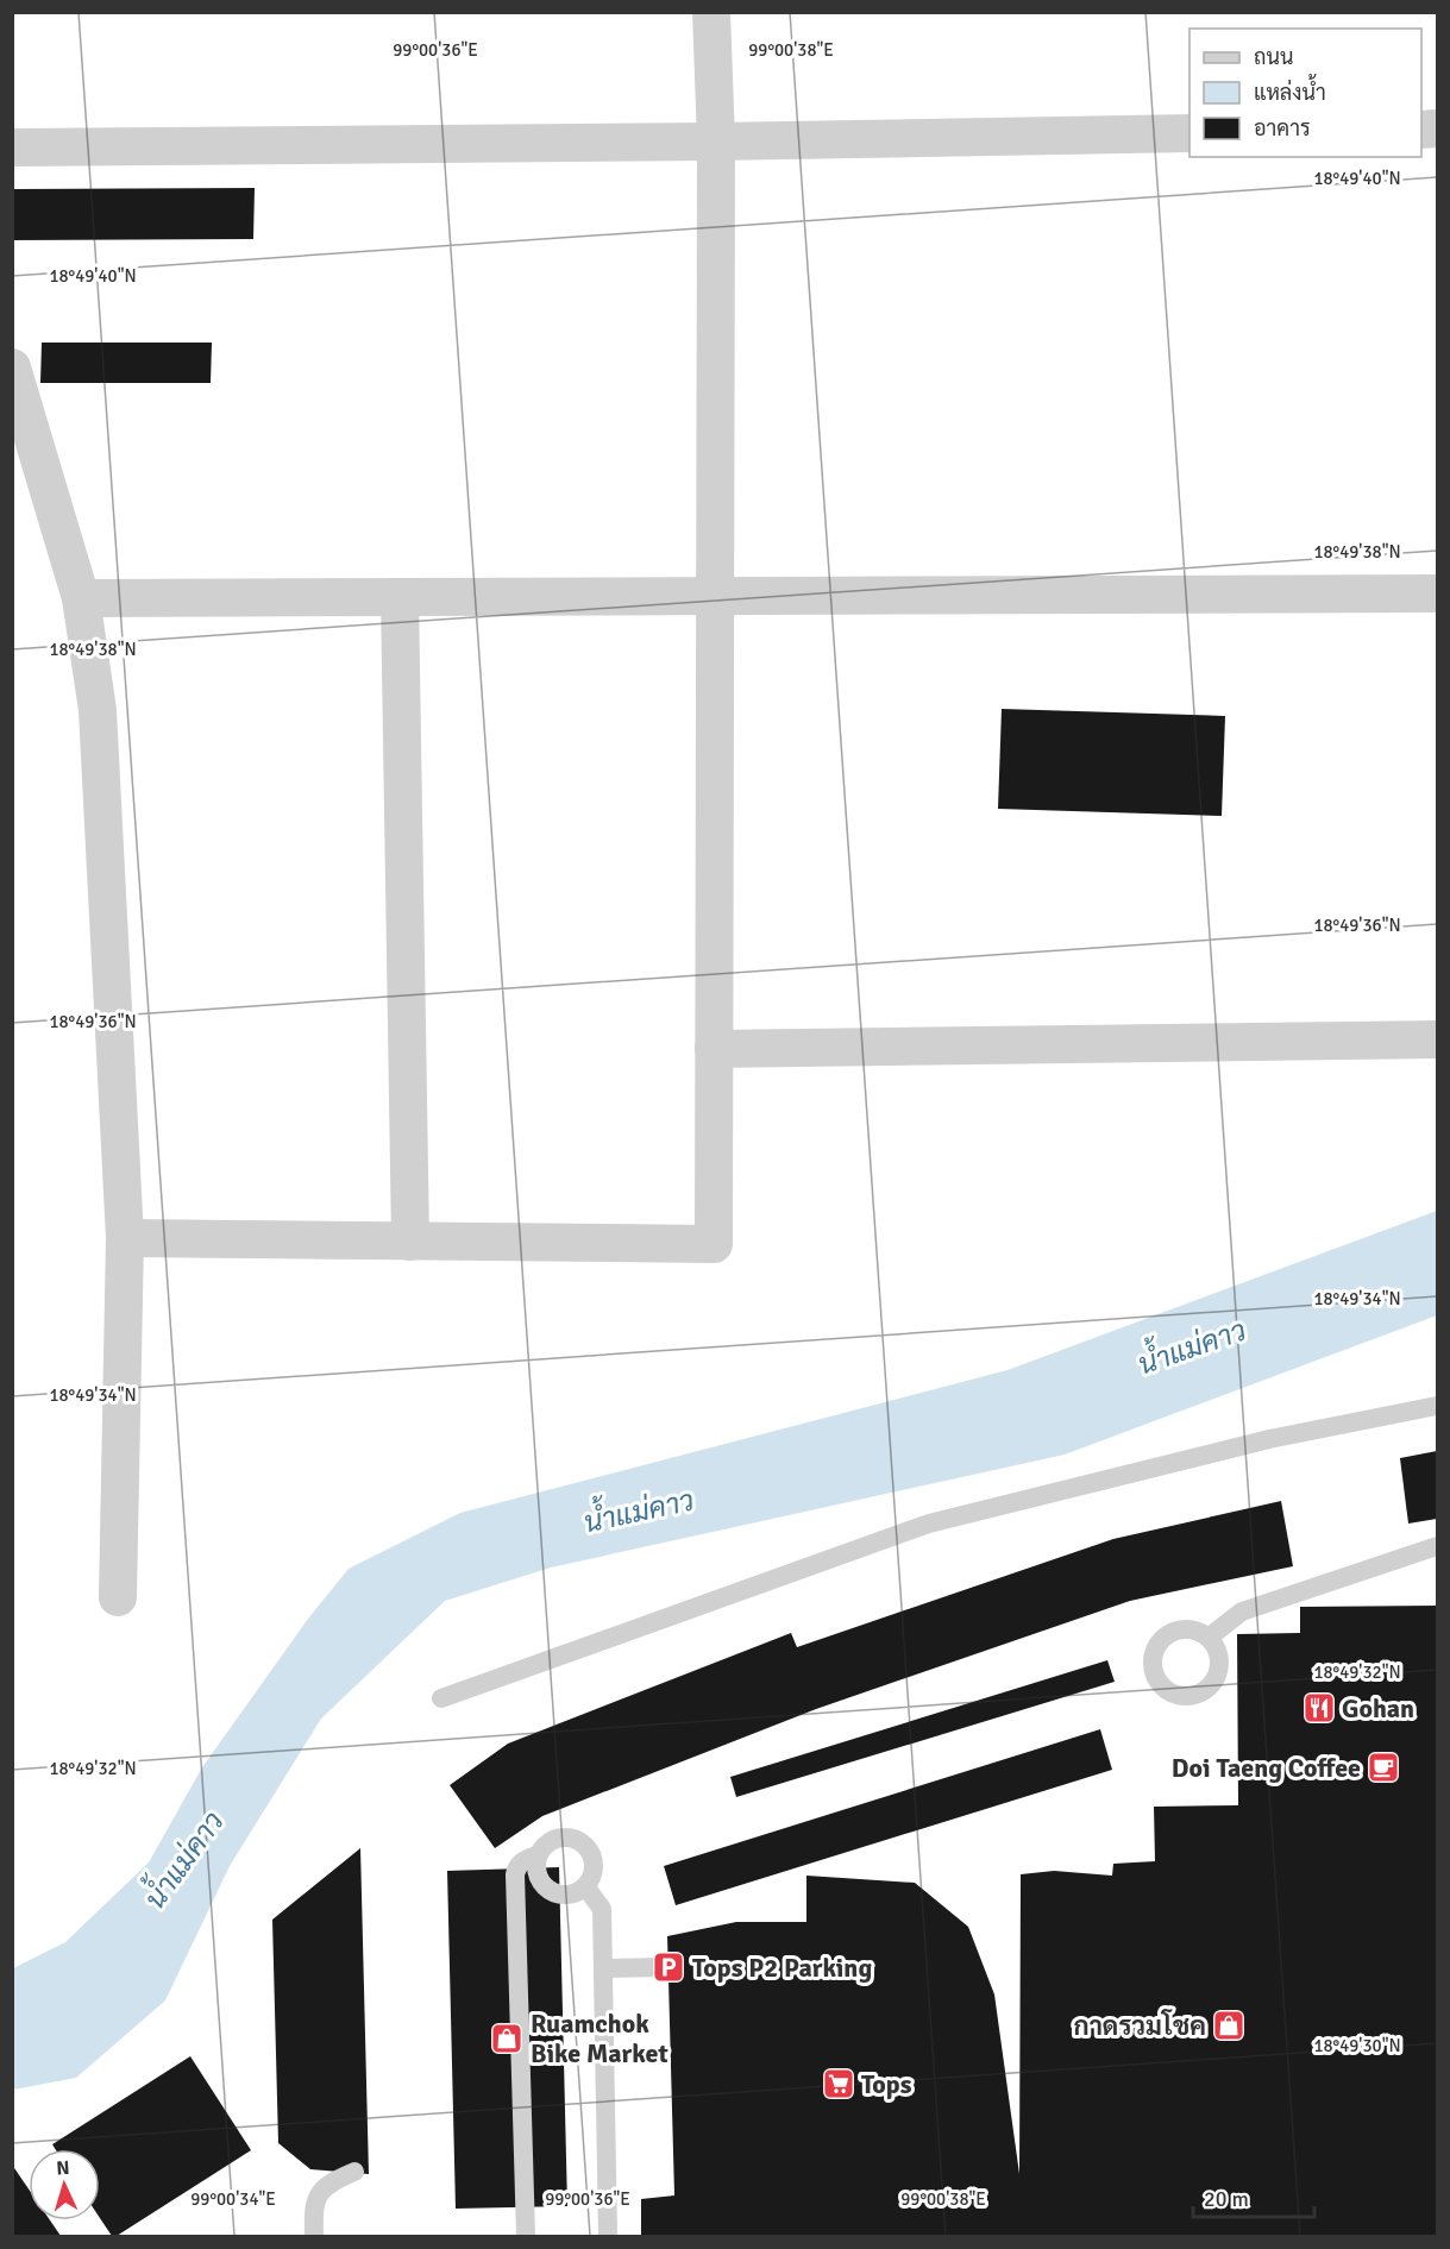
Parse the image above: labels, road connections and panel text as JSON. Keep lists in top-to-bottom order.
{
  "water": ["น้ำแม่คาว"],
  "places": {
    "restaurant": ["Gohan"],
    "cafe": ["Doi Taeng Coffee"],
    "parking": ["Tops P2 Parking"],
    "shop": ["กาดรวมโชค", "Ruamchok Bike Market"],
    "supermarket": ["Tops"]
  },
  "legend": ["ถนน", "แหล่งน้ำ", "อาคาร"],
  "scale_bar": "20 m",
  "north": "top",
  "coordinates": [
    "99°00'36\"E",
    "99°00'38\"E",
    "18°49'40\"N",
    "18°49'38\"N",
    "18°49'36\"N",
    "18°49'34\"N",
    "18°49'32\"N",
    "18°49'30\"N",
    "99°00'34\"E"
  ]
}
